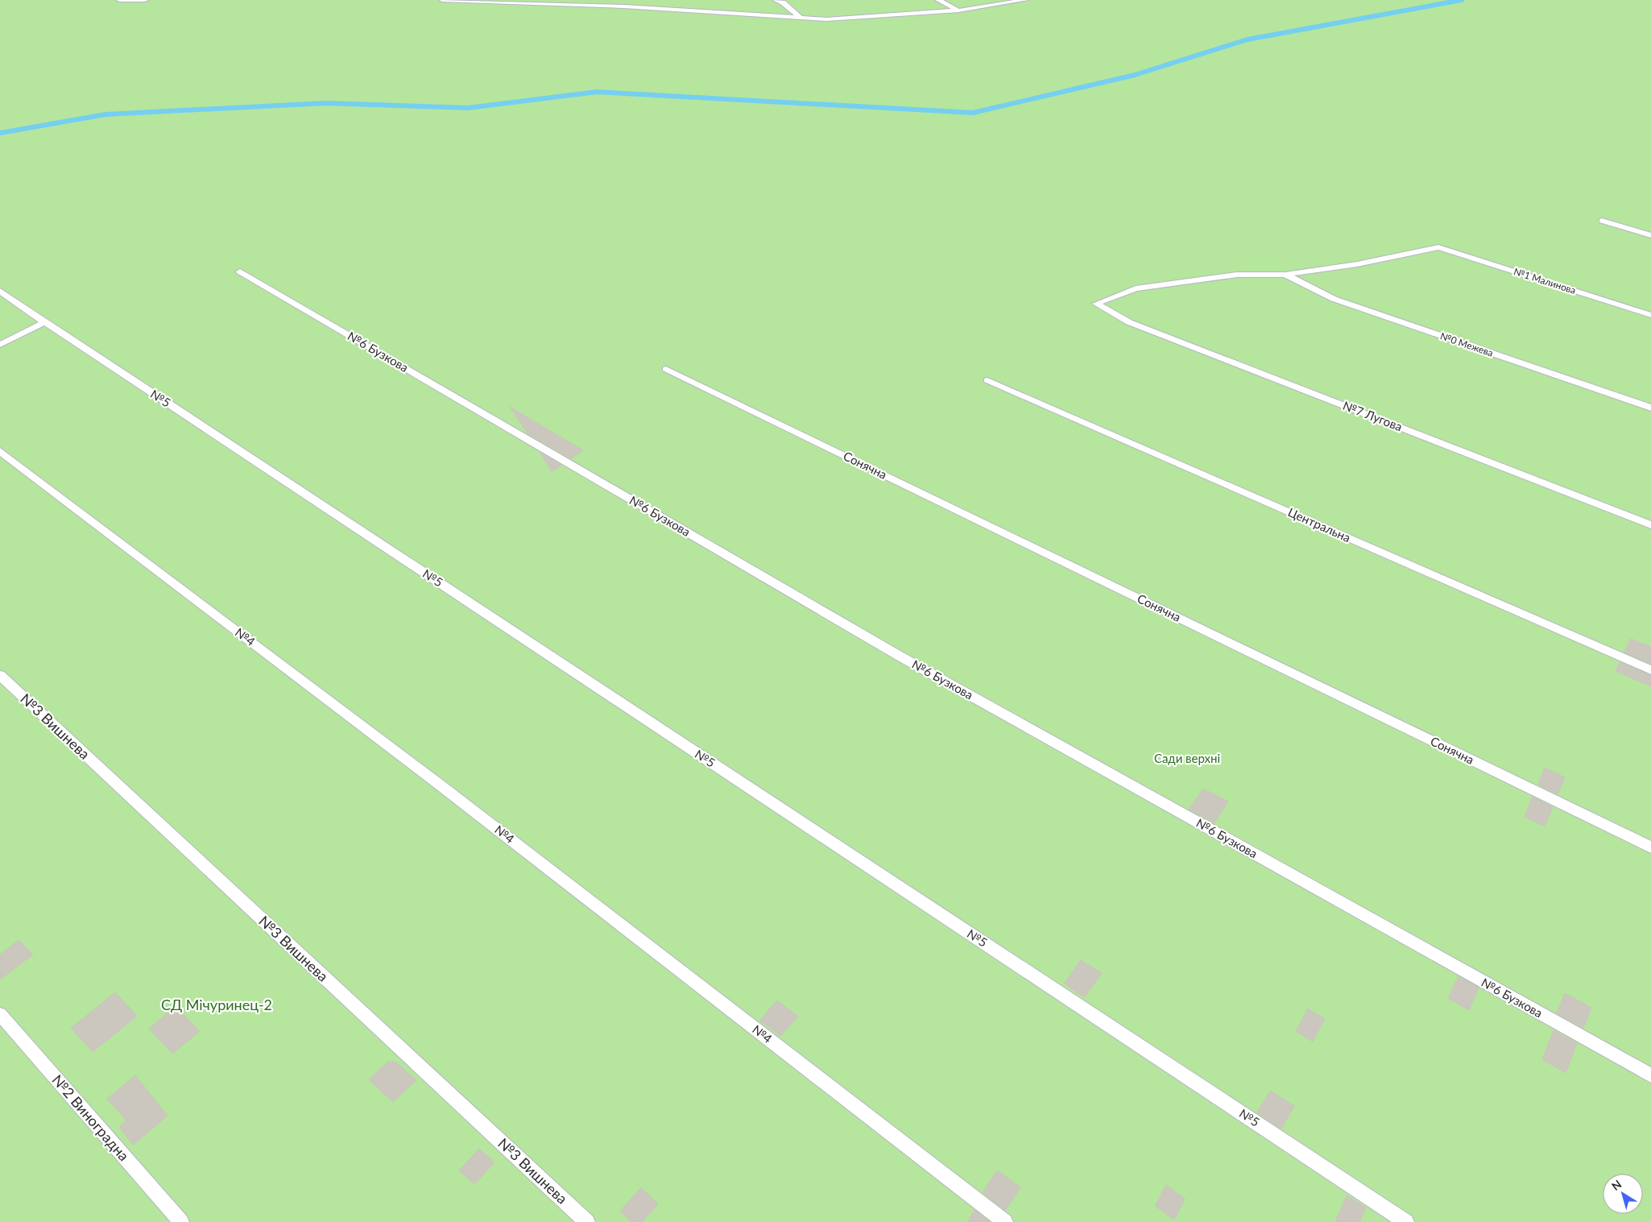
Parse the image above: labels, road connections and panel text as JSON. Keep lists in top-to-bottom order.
{
  "streets": {
    "lane": [
      "№1 Малинова",
      "№0 Межева",
      "№6 Бузкова",
      "№5",
      "№7 Лугова",
      "Сонячна",
      "Центральна",
      "№4",
      "№3 Вишнева",
      "№2 Виноградна"
    ]
  },
  "crossings": [
    ["№0 Межева", "№7 Лугова"]
  ],
  "parks": ["Сади верхні", "СД Мічуринец-2"],
  "north": "top left"
}
